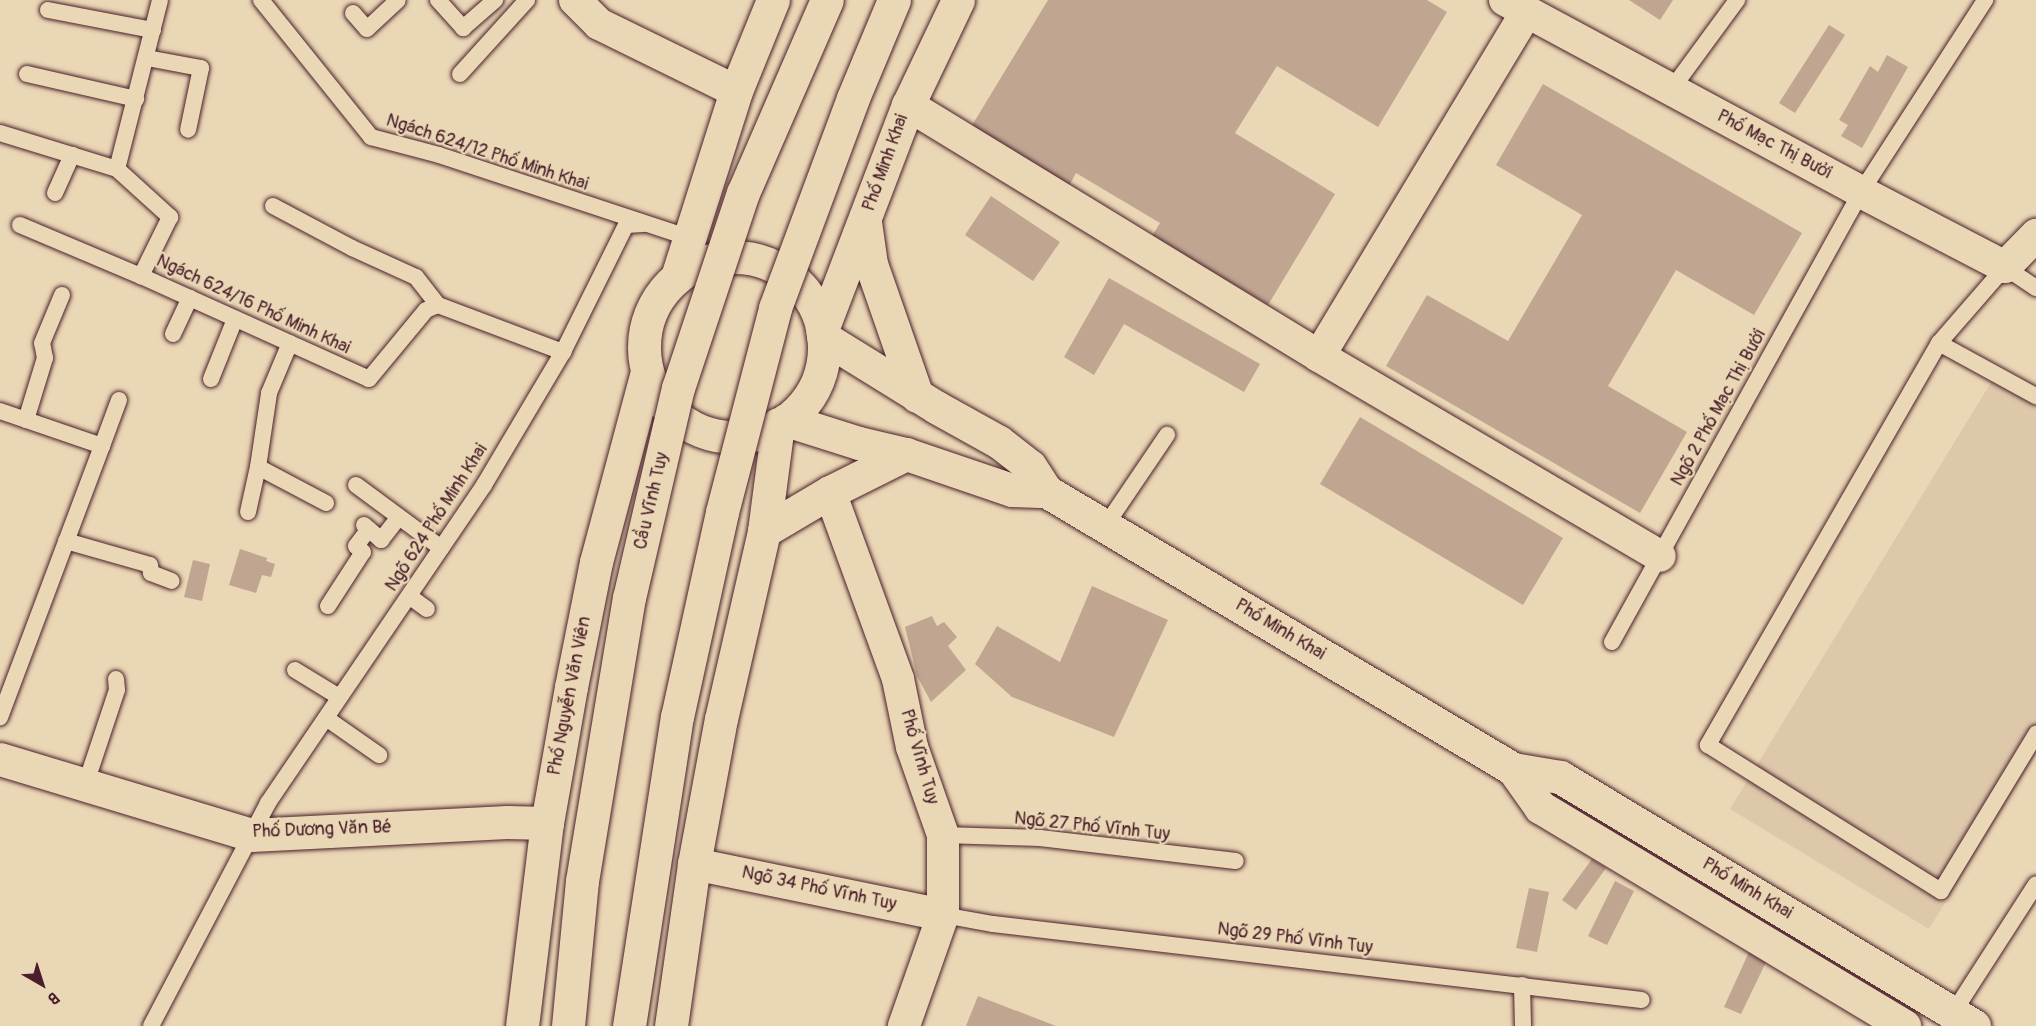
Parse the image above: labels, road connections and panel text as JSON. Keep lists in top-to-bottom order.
{
  "streets": {
    "main road": [
      "Phố Minh Khai",
      "Cầu Vĩnh Tuy",
      "Phố Nguyễn Văn Viên",
      "Phố Dương Văn Bé"
    ],
    "street": ["Phố Mạc Thị Bưởi", "Phố Vĩnh Tuy", "Ngõ 34 Phố Vĩnh Tuy"],
    "lane": [
      "Ngách 624/12 Phố Minh Khai",
      "Ngách 624/16 Phố Minh Khai",
      "Ngõ 2 Phố Mạc Thị Bưởi",
      "Ngõ 624 Phố Minh Khai",
      "Ngõ 27 Phố Vĩnh Tuy",
      "Ngõ 29 Phố Vĩnh Tuy"
    ]
  },
  "crossings": [
    ["Phố Mạc Thị Bưởi", "Ngõ 2 Phố Mạc Thị Bưởi"],
    ["Ngách 624/12 Phố Minh Khai", "Ngõ 624 Phố Minh Khai"],
    ["Phố Minh Khai", "Phố Nguyễn Văn Viên"],
    ["Ngõ 624 Phố Minh Khai", "Phố Dương Văn Bé"],
    ["Phố Nguyễn Văn Viên", "Phố Dương Văn Bé"],
    ["Phố Vĩnh Tuy", "Ngõ 27 Phố Vĩnh Tuy"],
    ["Phố Vĩnh Tuy", "Ngõ 34 Phố Vĩnh Tuy"],
    ["Phố Vĩnh Tuy", "Ngõ 29 Phố Vĩnh Tuy"],
    ["Ngõ 34 Phố Vĩnh Tuy", "Ngõ 29 Phố Vĩnh Tuy"]
  ],
  "north": "bottom right"
}
